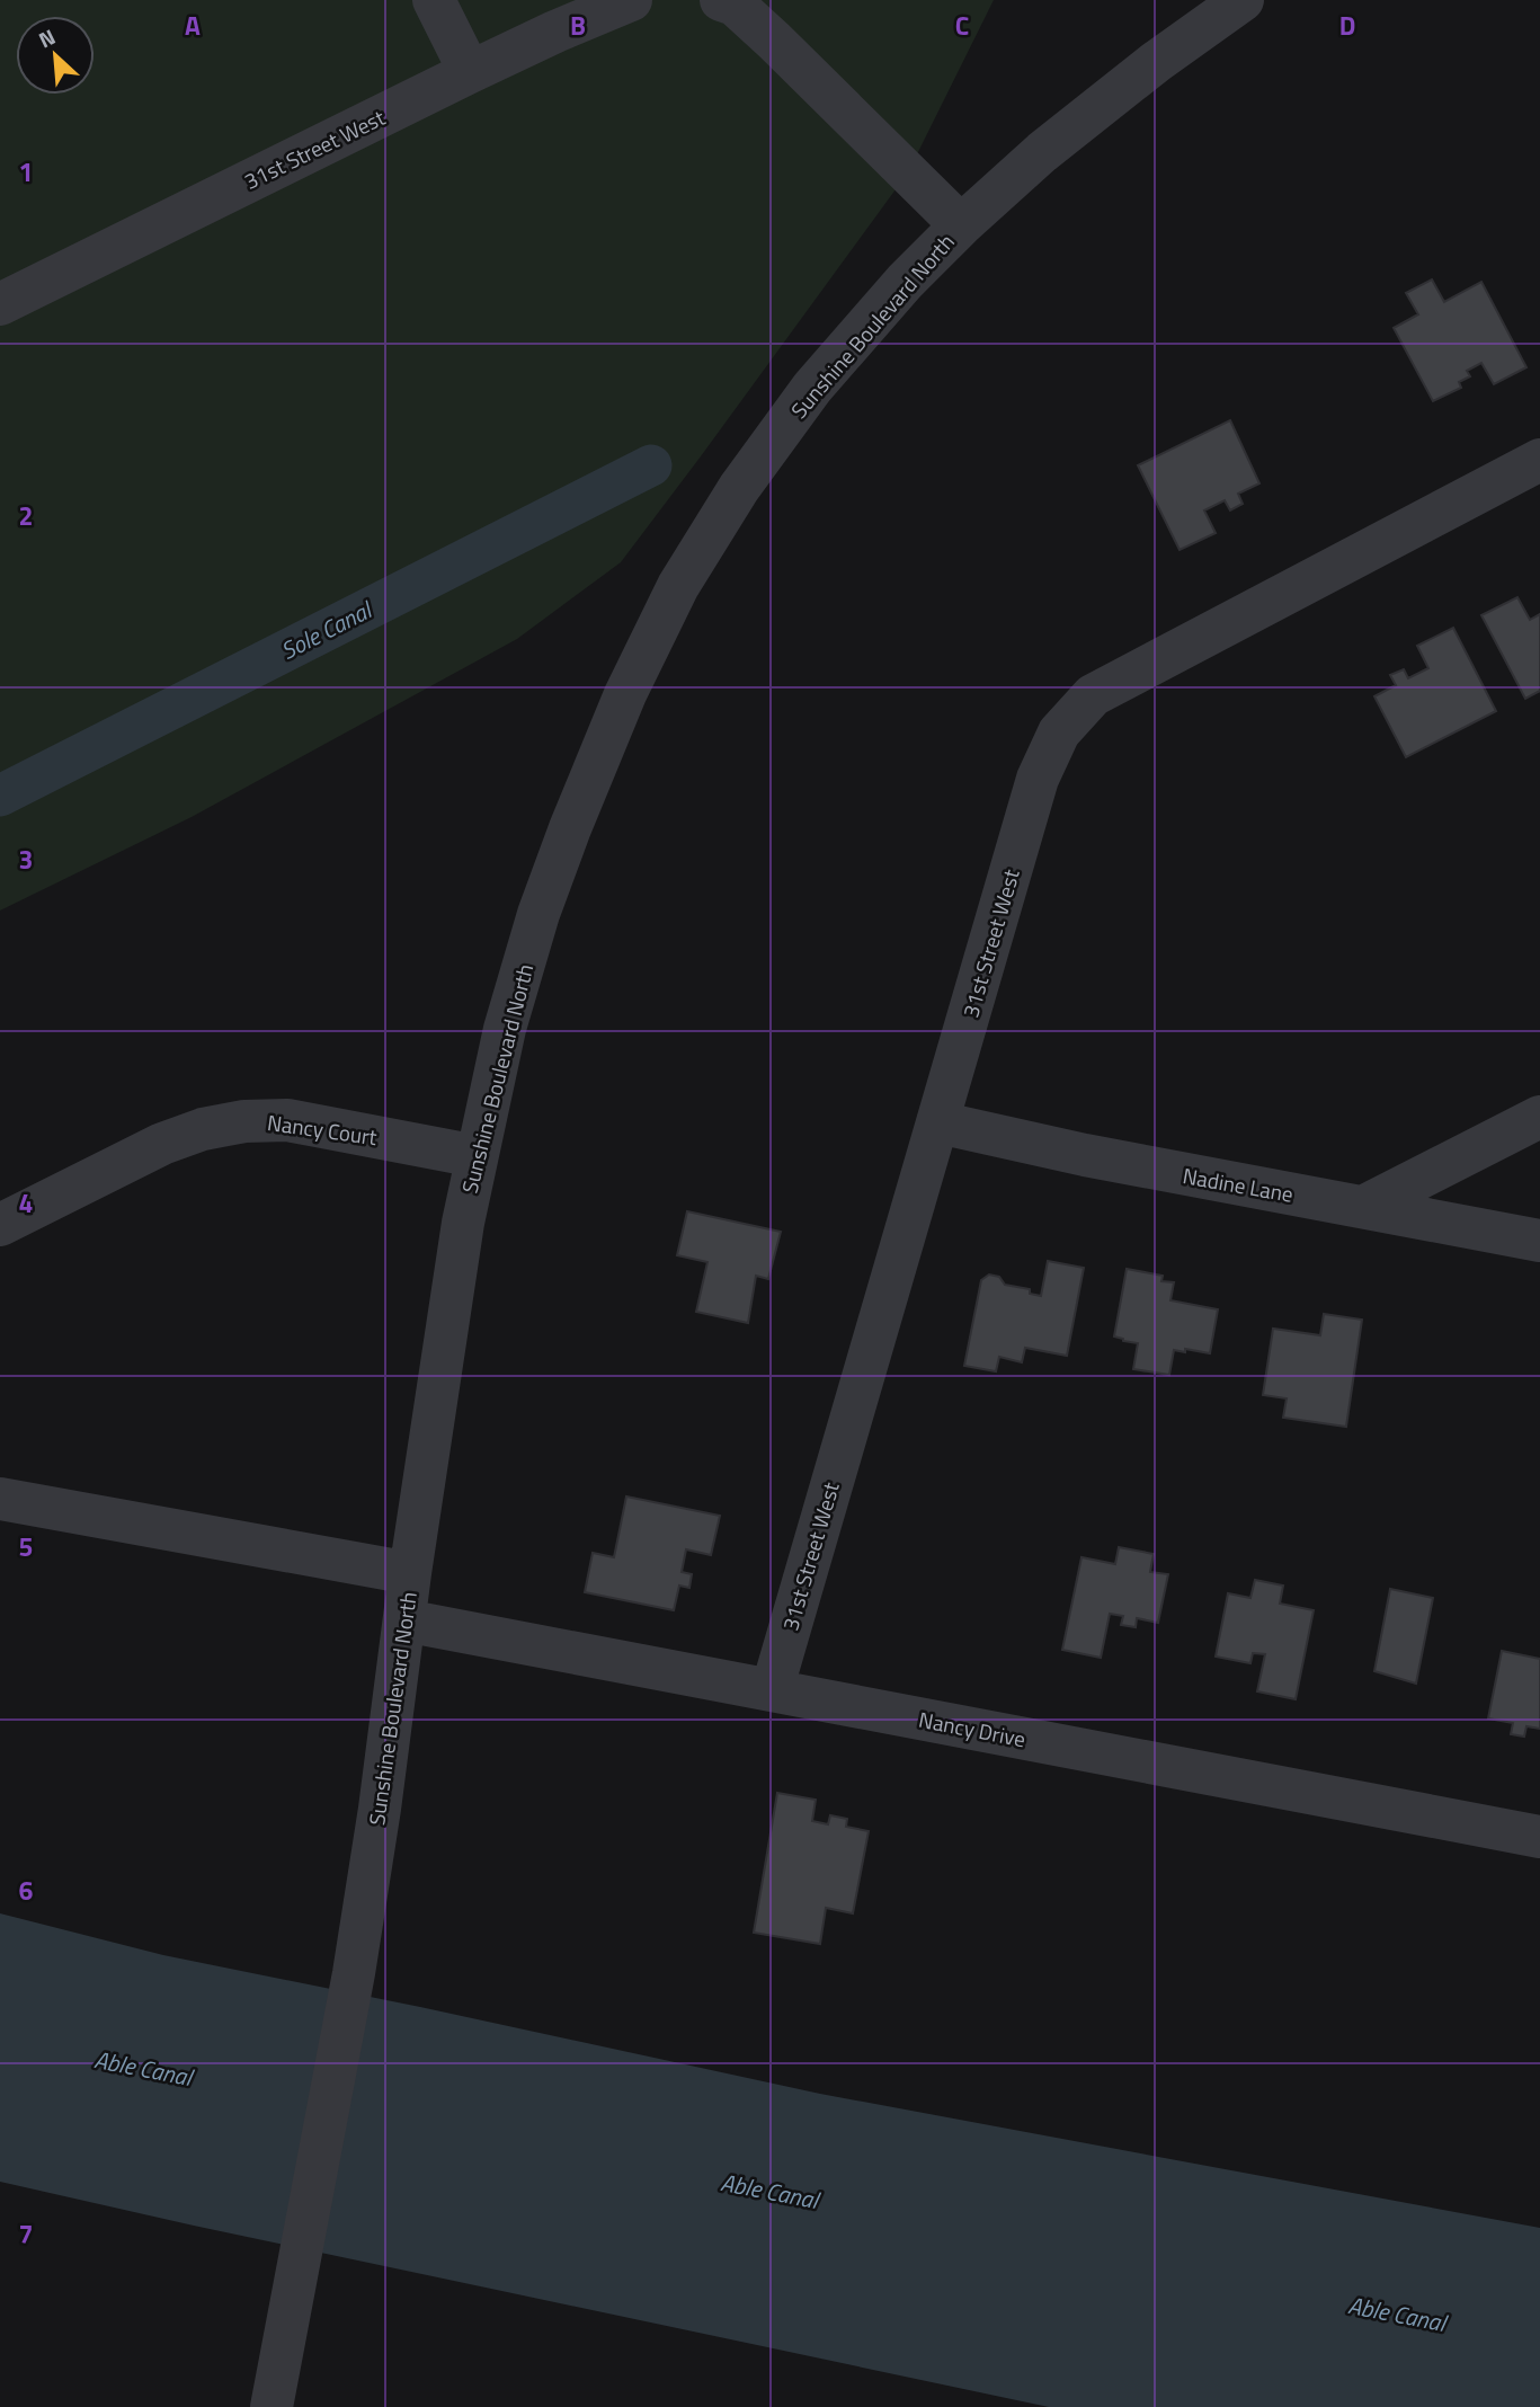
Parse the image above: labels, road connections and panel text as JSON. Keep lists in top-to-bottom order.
{
  "streets": {
    "street": [
      "31st Street West",
      "Sunshine Boulevard North",
      "Nancy Court",
      "Nadine Lane",
      "Nancy Drive"
    ]
  },
  "crossings": [
    ["31st Street West", "Nadine Lane"],
    ["31st Street West", "Nancy Drive"],
    ["Sunshine Boulevard North", "Nancy Court"],
    ["Sunshine Boulevard North", "Nancy Drive"]
  ],
  "water": ["Sole Canal", "Able Canal"],
  "north": "top left",
  "grid": {
    "columns": [
      "A",
      "B",
      "C",
      "D"
    ],
    "rows": [
      "1",
      "2",
      "3",
      "4",
      "5",
      "6",
      "7"
    ]
  }
}
